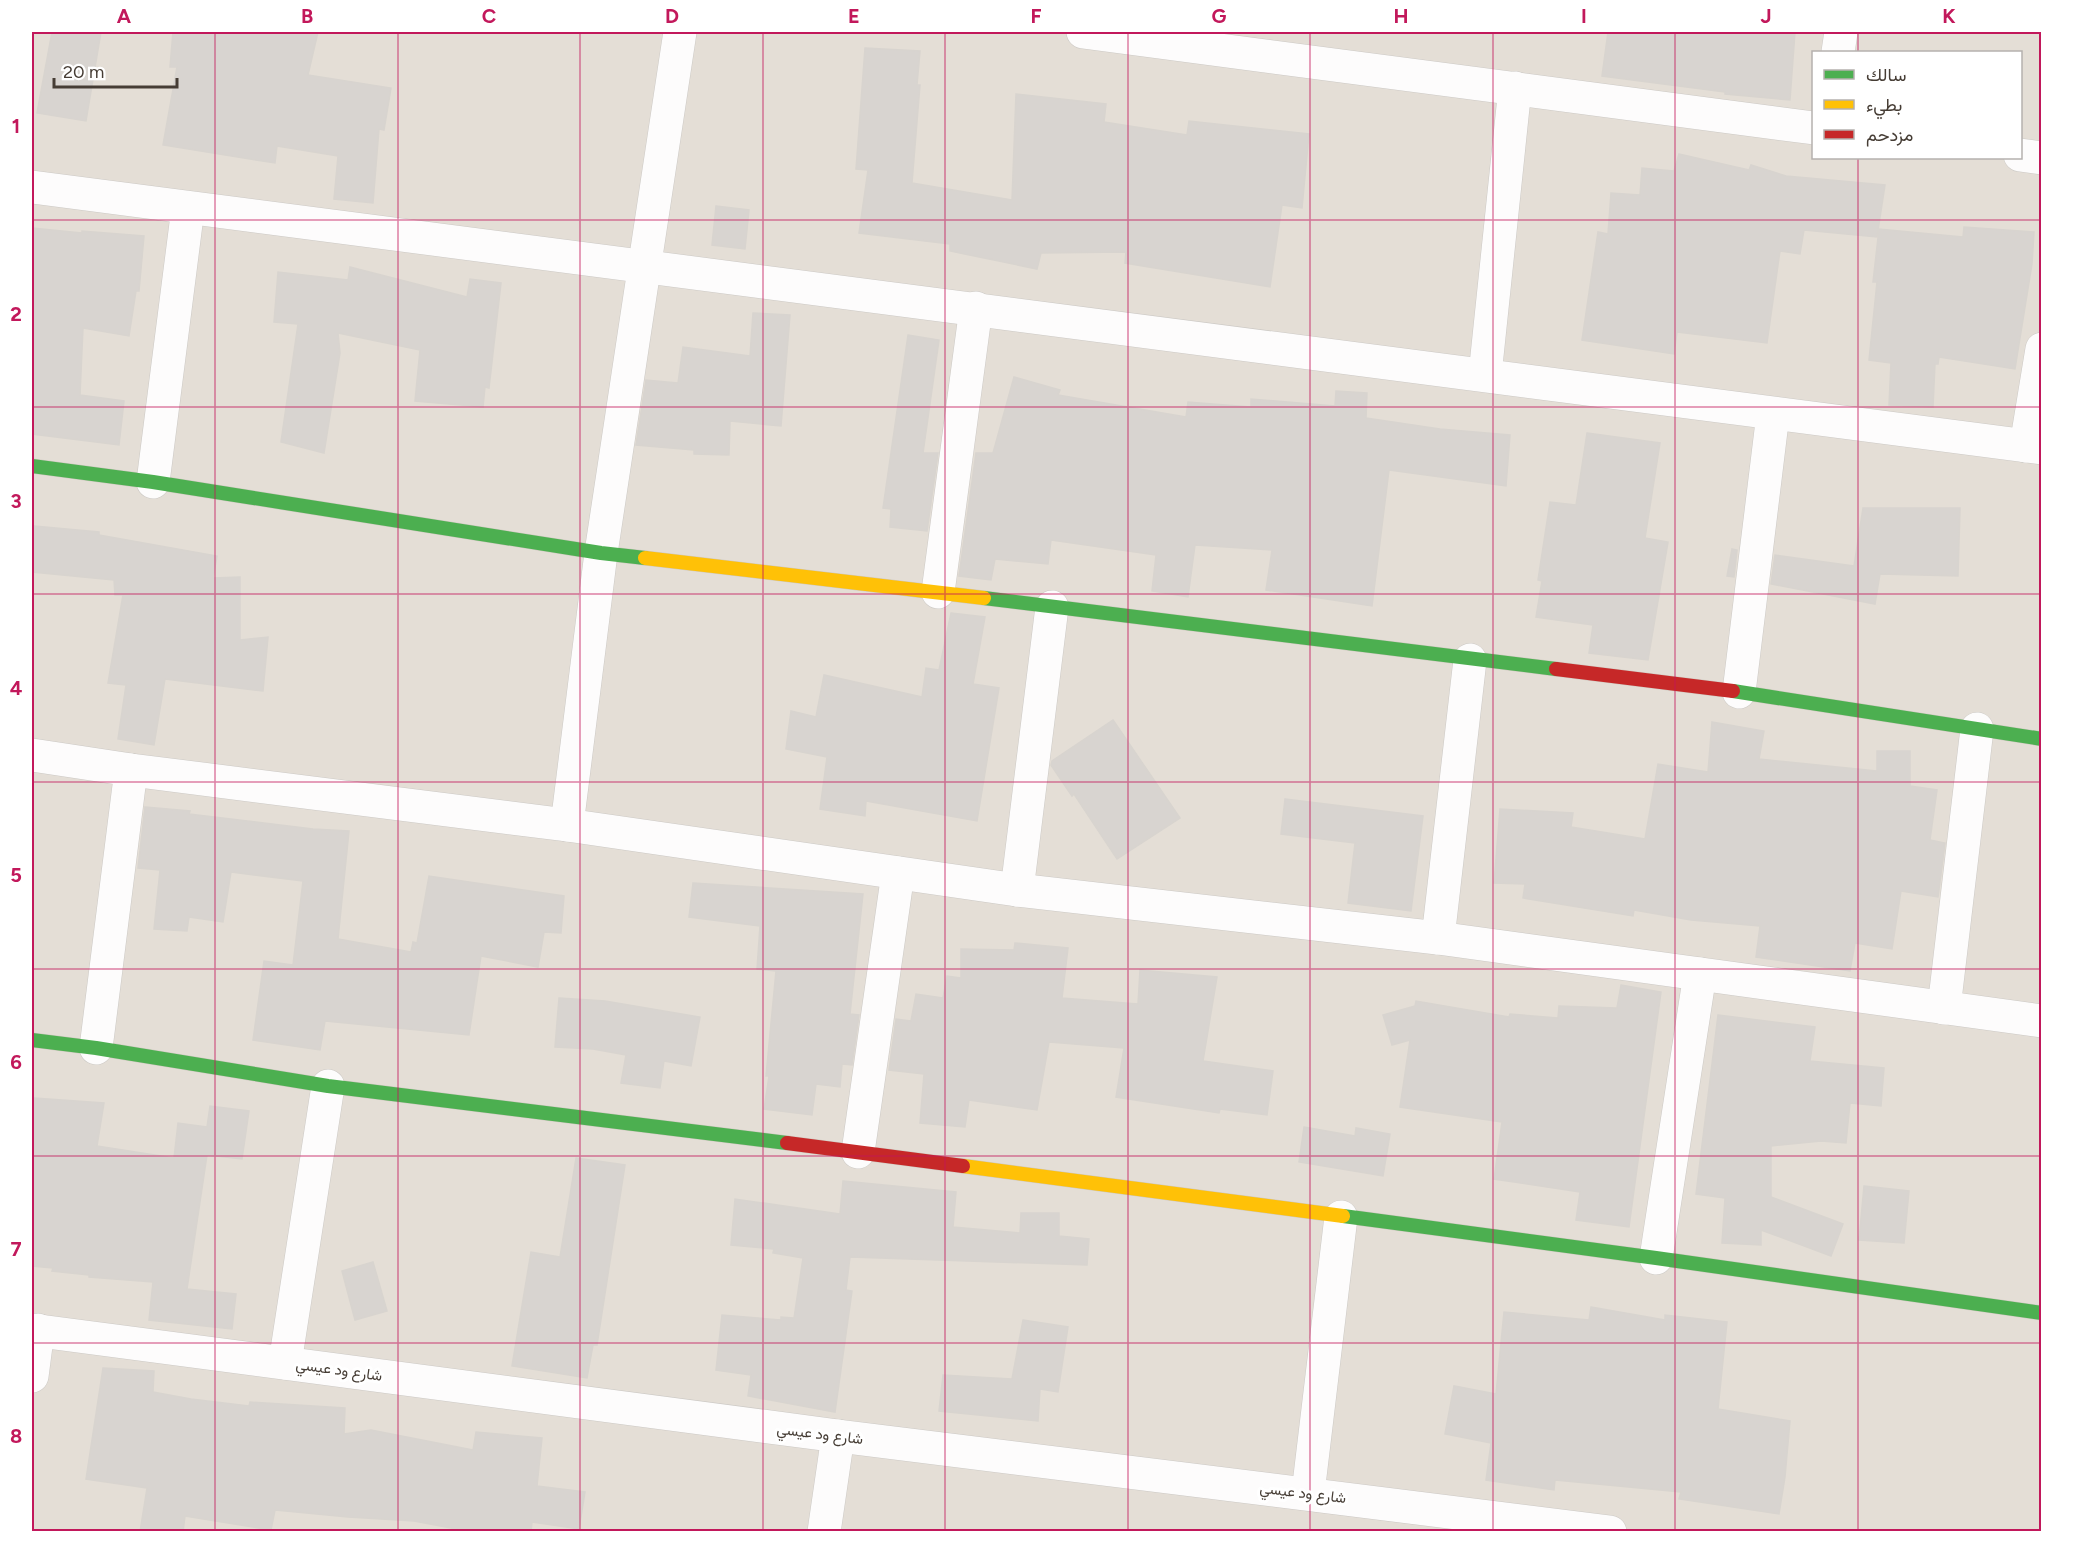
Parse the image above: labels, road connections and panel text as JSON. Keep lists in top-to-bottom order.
{
  "streets": {
    "street": ["شارع ود عيسي"]
  },
  "legend": ["سالك", "بطيء", "مزدحم"],
  "scale_bar": "20 m",
  "grid": {
    "columns": [
      "A",
      "B",
      "C",
      "D",
      "E",
      "F",
      "G",
      "H",
      "I",
      "J",
      "K"
    ],
    "rows": [
      "1",
      "2",
      "3",
      "4",
      "5",
      "6",
      "7",
      "8"
    ]
  }
}
